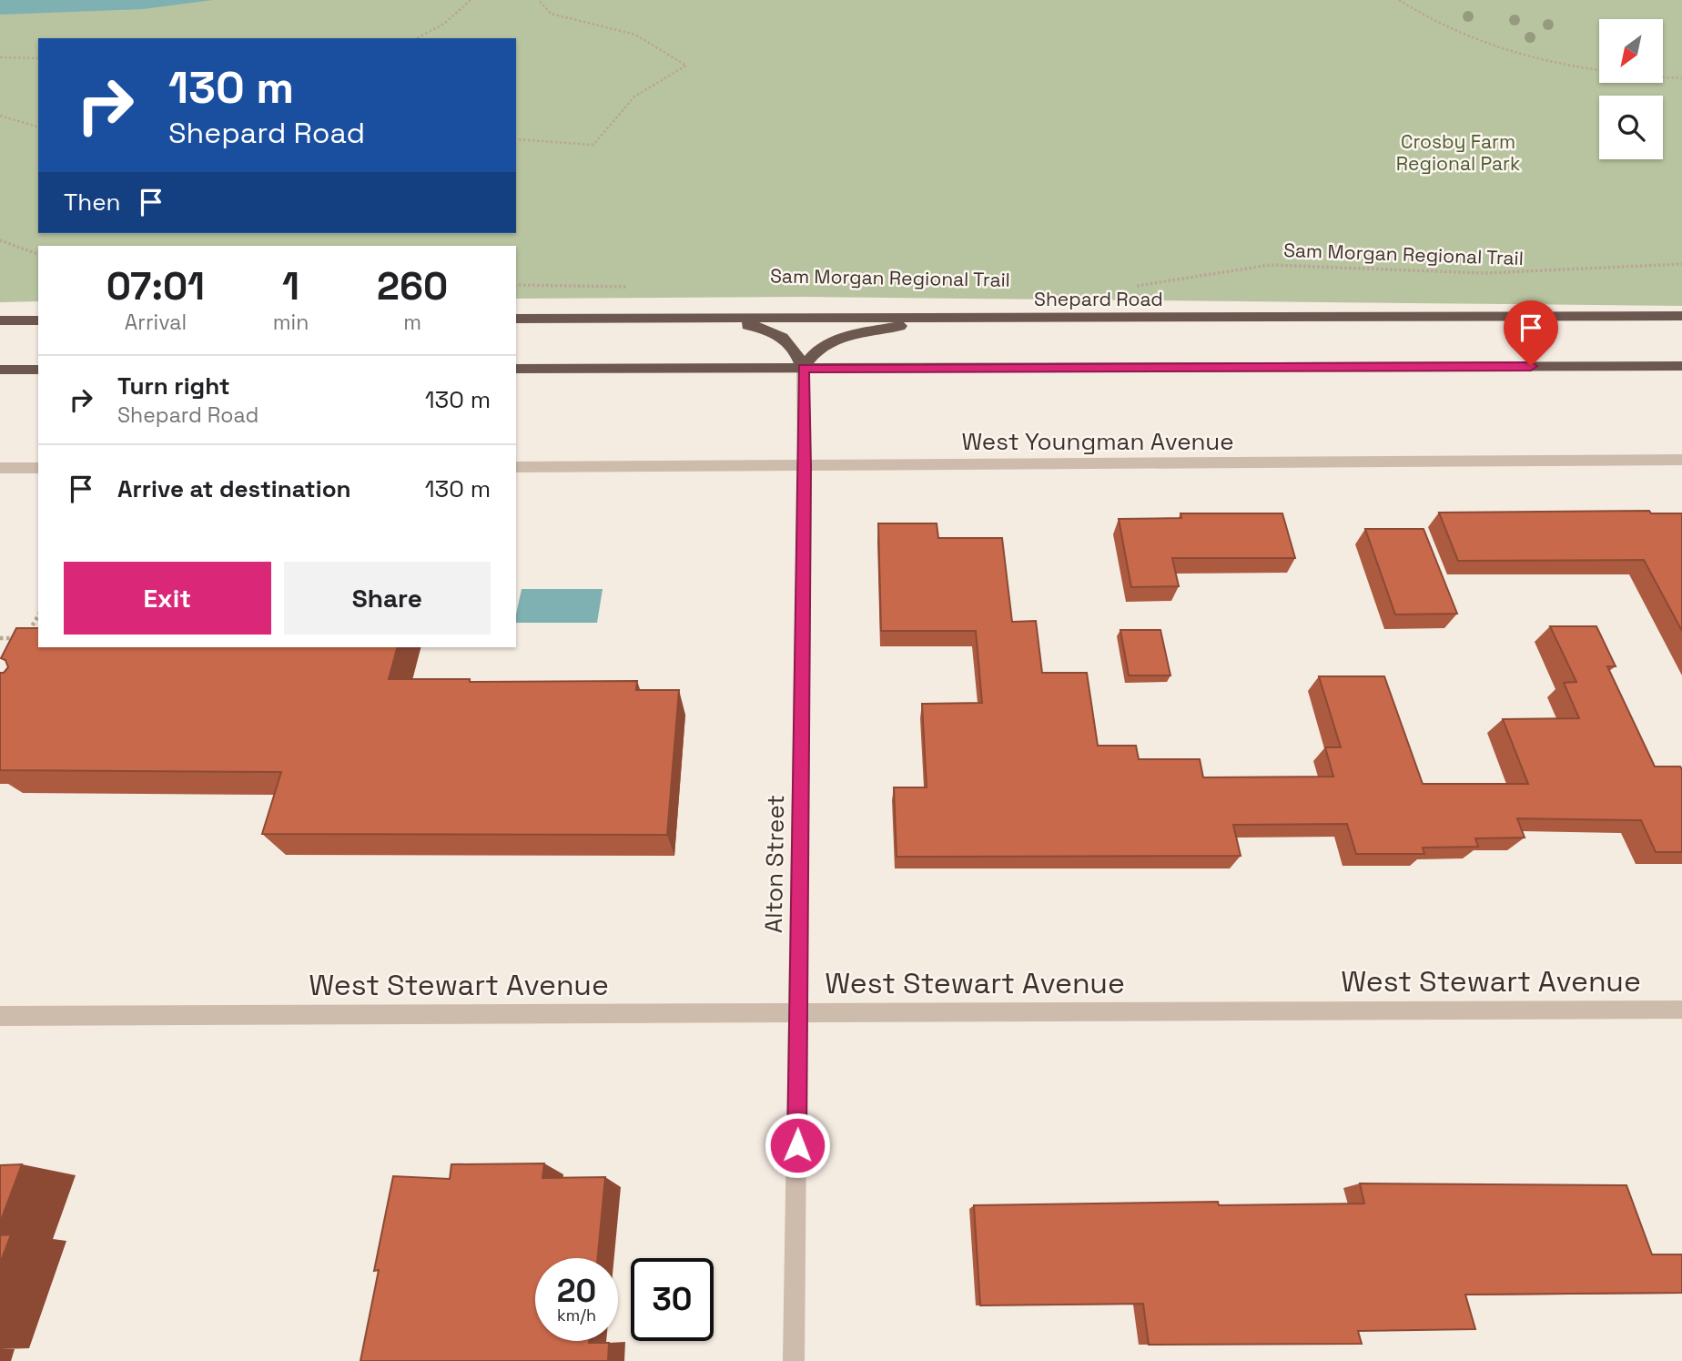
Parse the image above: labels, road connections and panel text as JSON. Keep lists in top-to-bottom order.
{
  "streets": {
    "highway": ["Shepard Road"],
    "street": ["West Youngman Avenue", "Alton Street", "West Stewart Avenue"],
    "path": ["Sam Morgan Regional Trail"]
  },
  "crossings": [
    ["West Youngman Avenue", "Alton Street"],
    ["Alton Street", "West Stewart Avenue"]
  ],
  "parks": ["Crosby Farm Regional Park"],
  "north": "bottom left",
  "page": {
    "turn": ["130 m", "Shepard Road"],
    "then": "Then",
    "eta": [
      "07:01",
      "Arrival",
      "1",
      "min",
      "260",
      "m"
    ],
    "list": [
      {
        "name": "Turn right",
        "note": "Shepard Road",
        "value": "130 m"
      },
      {
        "name": "Arrive at destination",
        "value": "130 m"
      }
    ],
    "buttons": ["Exit", "Share"],
    "speed": "20 km/h",
    "limit": "30"
  }
}
